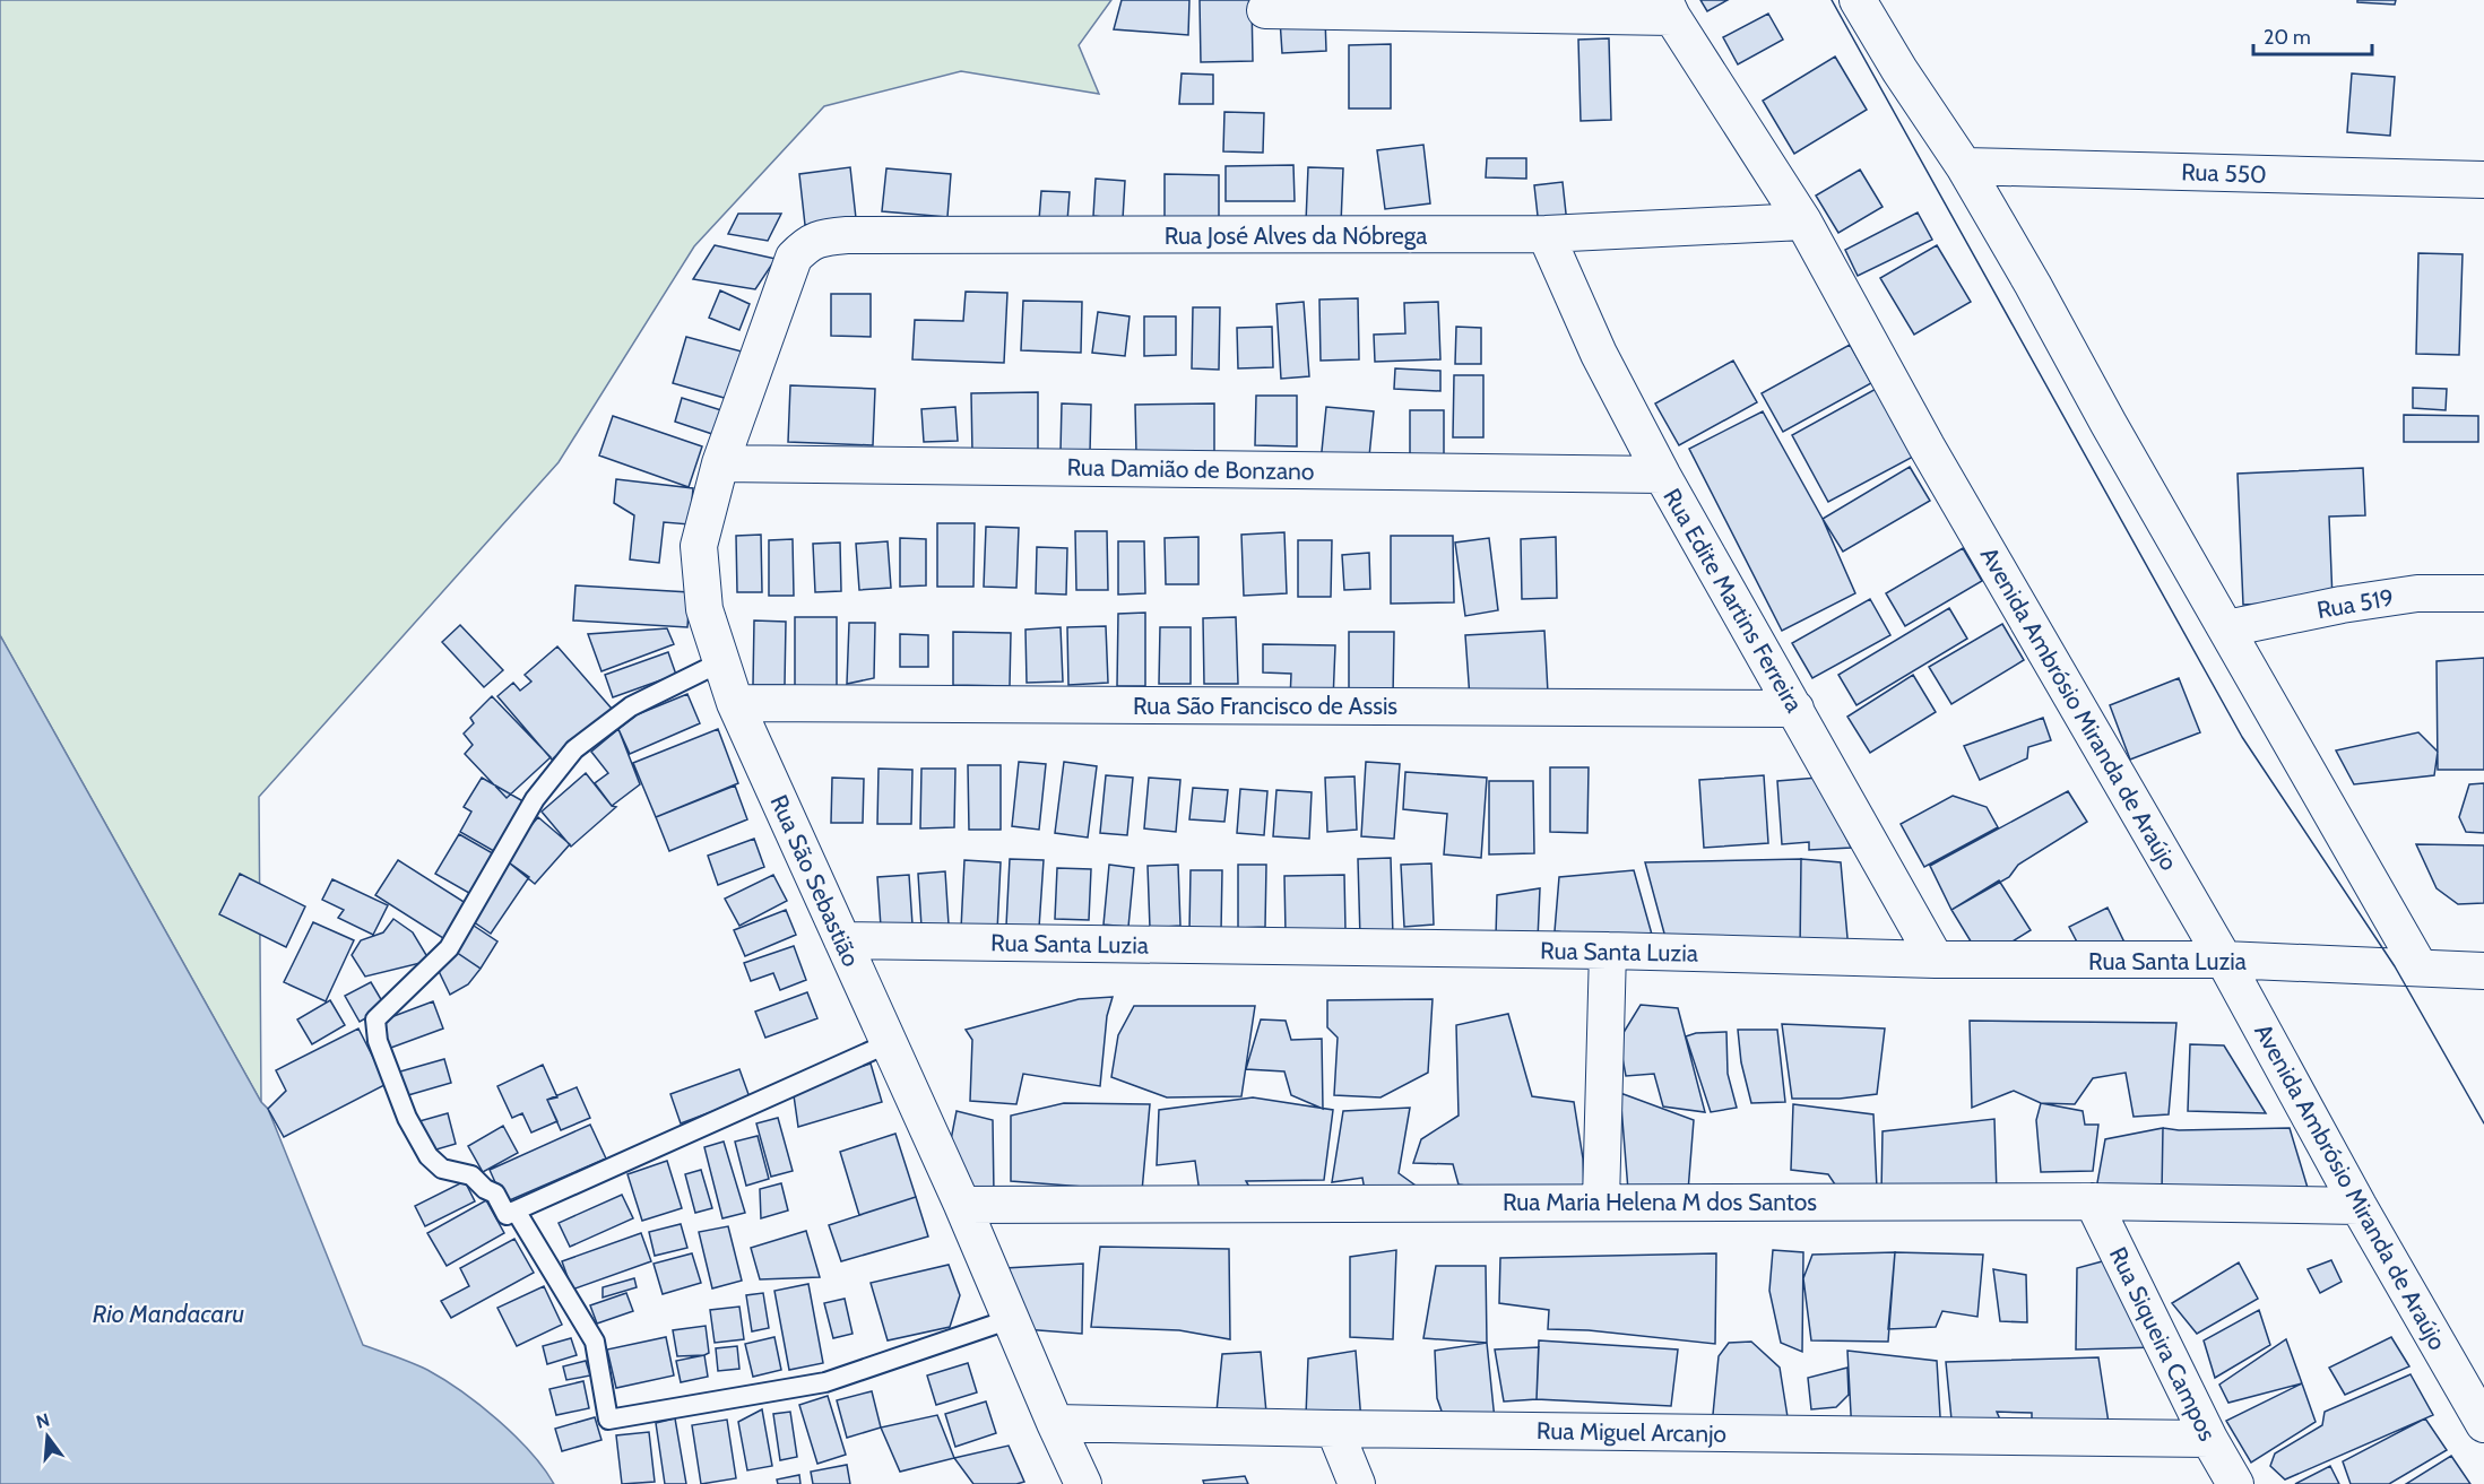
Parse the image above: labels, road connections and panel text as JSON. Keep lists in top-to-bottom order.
{
  "streets": {
    "street": [
      "Rua 550",
      "Rua José Alves da Nóbrega",
      "Rua Damião de Bonzano",
      "Rua Edite Martins Ferreira",
      "Rua 519",
      "Rua São Francisco de Assis",
      "Avenida Ambrósio Miranda de Araújo",
      "Rua São Sebastião",
      "Rua Santa Luzia",
      "Rua Maria Helena M dos Santos",
      "Rua Siqueira Campos",
      "Rua Miguel Arcanjo"
    ]
  },
  "crossings": [
    ["Rua José Alves da Nóbrega", "Rua Edite Martins Ferreira"],
    ["Rua José Alves da Nóbrega", "Avenida Ambrósio Miranda de Araújo"],
    ["Rua José Alves da Nóbrega", "Rua São Sebastião"],
    ["Rua Damião de Bonzano", "Rua Edite Martins Ferreira"],
    ["Rua Damião de Bonzano", "Rua São Sebastião"],
    ["Rua Edite Martins Ferreira", "Rua São Francisco de Assis"],
    ["Rua Edite Martins Ferreira", "Rua Santa Luzia"],
    ["Rua São Francisco de Assis", "Rua São Sebastião"],
    ["Avenida Ambrósio Miranda de Araújo", "Rua Santa Luzia"],
    ["Avenida Ambrósio Miranda de Araújo", "Rua Maria Helena M dos Santos"],
    ["Rua São Sebastião", "Rua Santa Luzia"],
    ["Rua São Sebastião", "Rua Maria Helena M dos Santos"],
    ["Rua São Sebastião", "Rua Miguel Arcanjo"],
    ["Rua Maria Helena M dos Santos", "Rua Siqueira Campos"],
    ["Rua Siqueira Campos", "Rua Miguel Arcanjo"]
  ],
  "water": ["Rio Mandacaru"],
  "scale_bar": "20 m",
  "north": "top"
}
